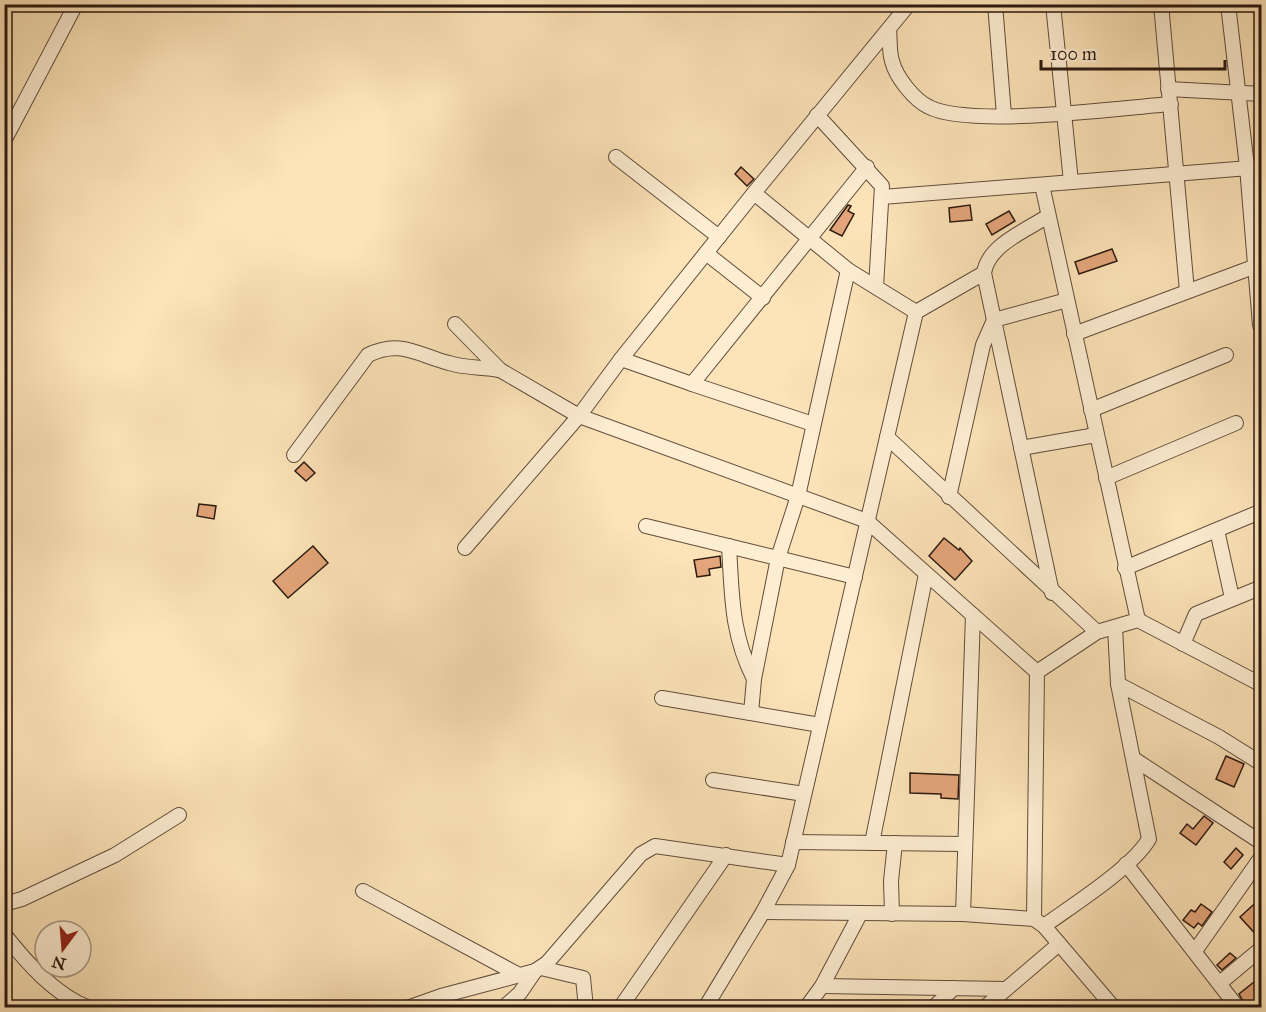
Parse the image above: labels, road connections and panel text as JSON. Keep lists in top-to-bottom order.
{
  "scale_bar": "100 m",
  "north": "bottom"
}
